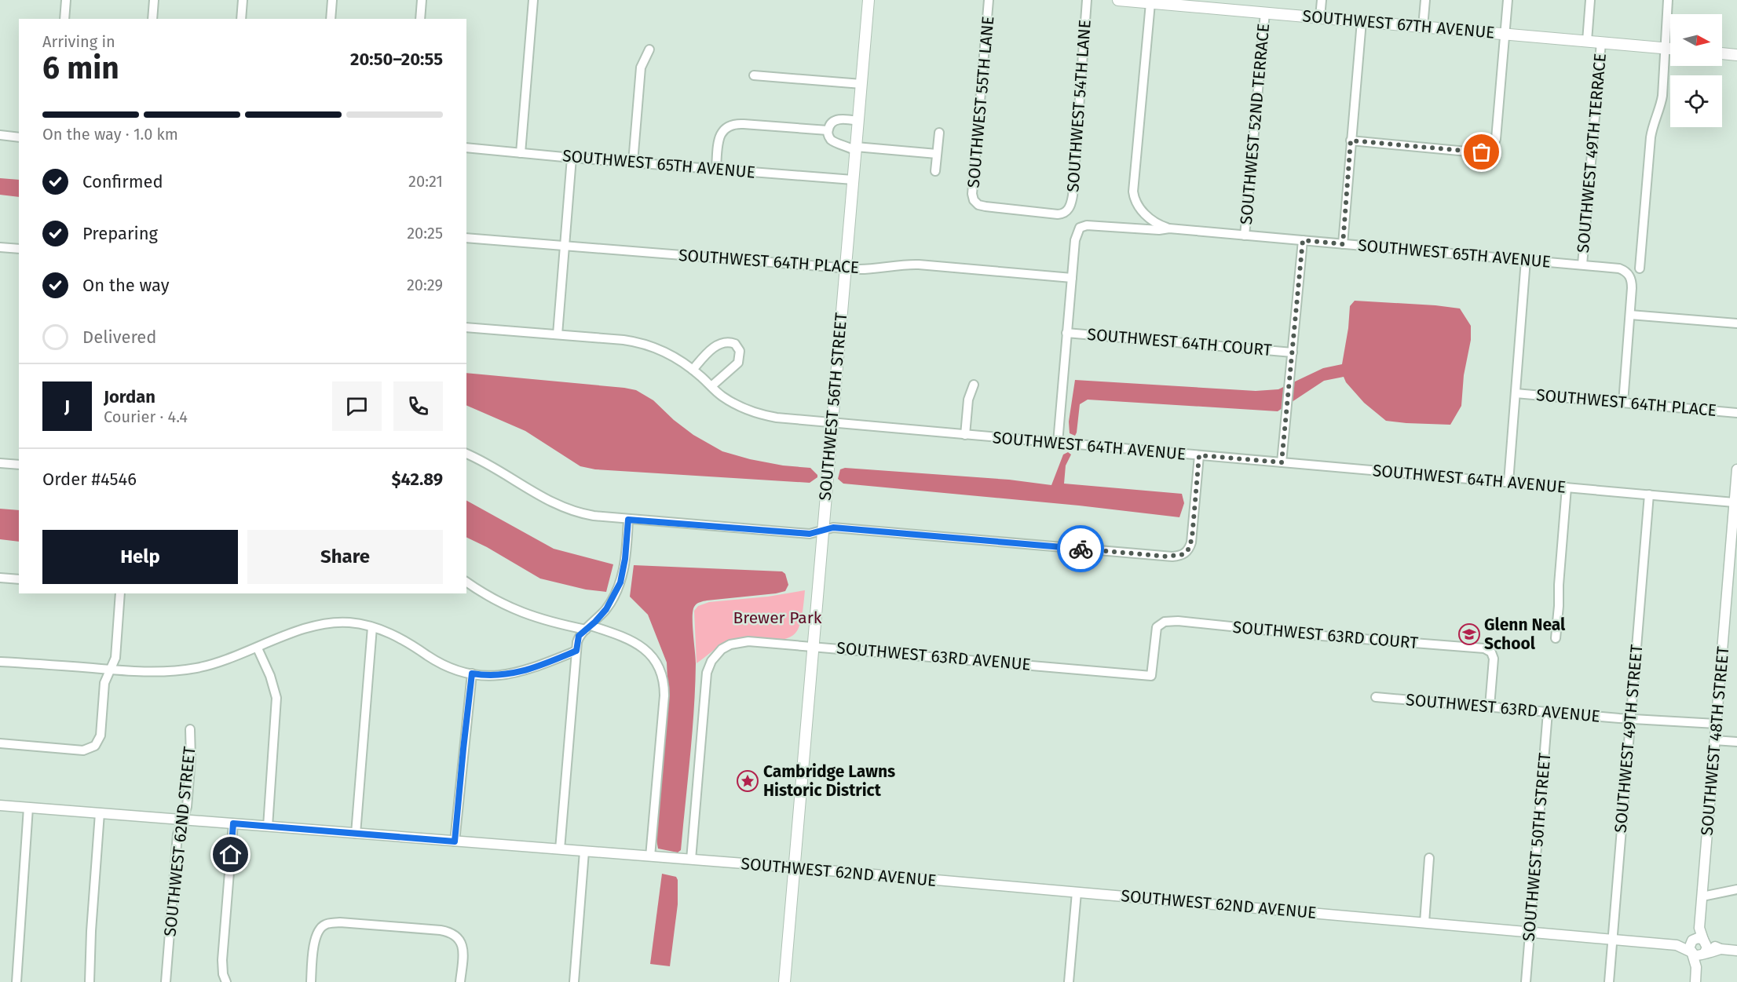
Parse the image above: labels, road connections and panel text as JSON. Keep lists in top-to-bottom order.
{
  "streets": {
    "main road": ["SOUTHWEST 67TH AVENUE", "SOUTHWEST 56TH STREET"],
    "street": [
      "SOUTHWEST 55TH LANE",
      "SOUTHWEST 54TH LANE",
      "SOUTHWEST 52ND TERRACE",
      "SOUTHWEST 49TH TERRACE",
      "SOUTHWEST 65TH AVENUE",
      "SOUTHWEST 64TH PLACE",
      "SOUTHWEST 64TH COURT",
      "SOUTHWEST 64TH AVENUE",
      "SOUTHWEST 63RD COURT",
      "SOUTHWEST 63RD AVENUE",
      "SOUTHWEST 49TH STREET",
      "SOUTHWEST 48TH STREET",
      "SOUTHWEST 62ND STREET",
      "SOUTHWEST 50TH STREET",
      "SOUTHWEST 62ND AVENUE"
    ]
  },
  "crossings": [
    ["SOUTHWEST 67TH AVENUE", "SOUTHWEST 52ND TERRACE"],
    ["SOUTHWEST 67TH AVENUE", "SOUTHWEST 49TH TERRACE"],
    ["SOUTHWEST 55TH LANE", "SOUTHWEST 54TH LANE"],
    ["SOUTHWEST 52ND TERRACE", "SOUTHWEST 65TH AVENUE"],
    ["SOUTHWEST 49TH TERRACE", "SOUTHWEST 65TH AVENUE"],
    ["SOUTHWEST 65TH AVENUE", "SOUTHWEST 64TH PLACE"],
    ["SOUTHWEST 65TH AVENUE", "SOUTHWEST 56TH STREET"],
    ["SOUTHWEST 64TH PLACE", "SOUTHWEST 56TH STREET"],
    ["SOUTHWEST 56TH STREET", "SOUTHWEST 64TH AVENUE"],
    ["SOUTHWEST 56TH STREET", "SOUTHWEST 63RD AVENUE"],
    ["SOUTHWEST 56TH STREET", "SOUTHWEST 62ND AVENUE"],
    ["SOUTHWEST 64TH AVENUE", "SOUTHWEST 49TH STREET"],
    ["SOUTHWEST 64TH AVENUE", "SOUTHWEST 48TH STREET"],
    ["SOUTHWEST 63RD COURT", "SOUTHWEST 63RD AVENUE"],
    ["SOUTHWEST 63RD AVENUE", "SOUTHWEST 49TH STREET"],
    ["SOUTHWEST 63RD AVENUE", "SOUTHWEST 48TH STREET"],
    ["SOUTHWEST 63RD AVENUE", "SOUTHWEST 50TH STREET"],
    ["SOUTHWEST 63RD AVENUE", "SOUTHWEST 62ND AVENUE"],
    ["SOUTHWEST 49TH STREET", "SOUTHWEST 62ND AVENUE"],
    ["SOUTHWEST 48TH STREET", "SOUTHWEST 62ND AVENUE"],
    ["SOUTHWEST 62ND STREET", "SOUTHWEST 62ND AVENUE"],
    ["SOUTHWEST 50TH STREET", "SOUTHWEST 62ND AVENUE"]
  ],
  "parks": ["Brewer Park"],
  "places": {
    "school or university": ["Glenn Neal School"],
    "place": ["Cambridge Lawns Historic District"]
  },
  "north": "right",
  "page": {
    "heading": ["6 min", "Arriving in", "20:50–20:55"],
    "panel": [
      "Jordan",
      "Courier · 4.4",
      "Order #4546",
      "$42.89"
    ],
    "bar": "On the way · 1.0 km",
    "list": [
      ["Confirmed", "20:21"],
      ["Preparing", "20:25"],
      ["On the way", "20:29"],
      "Delivered"
    ],
    "round": "J",
    "buttons": ["Help", "Share"]
  }
}
